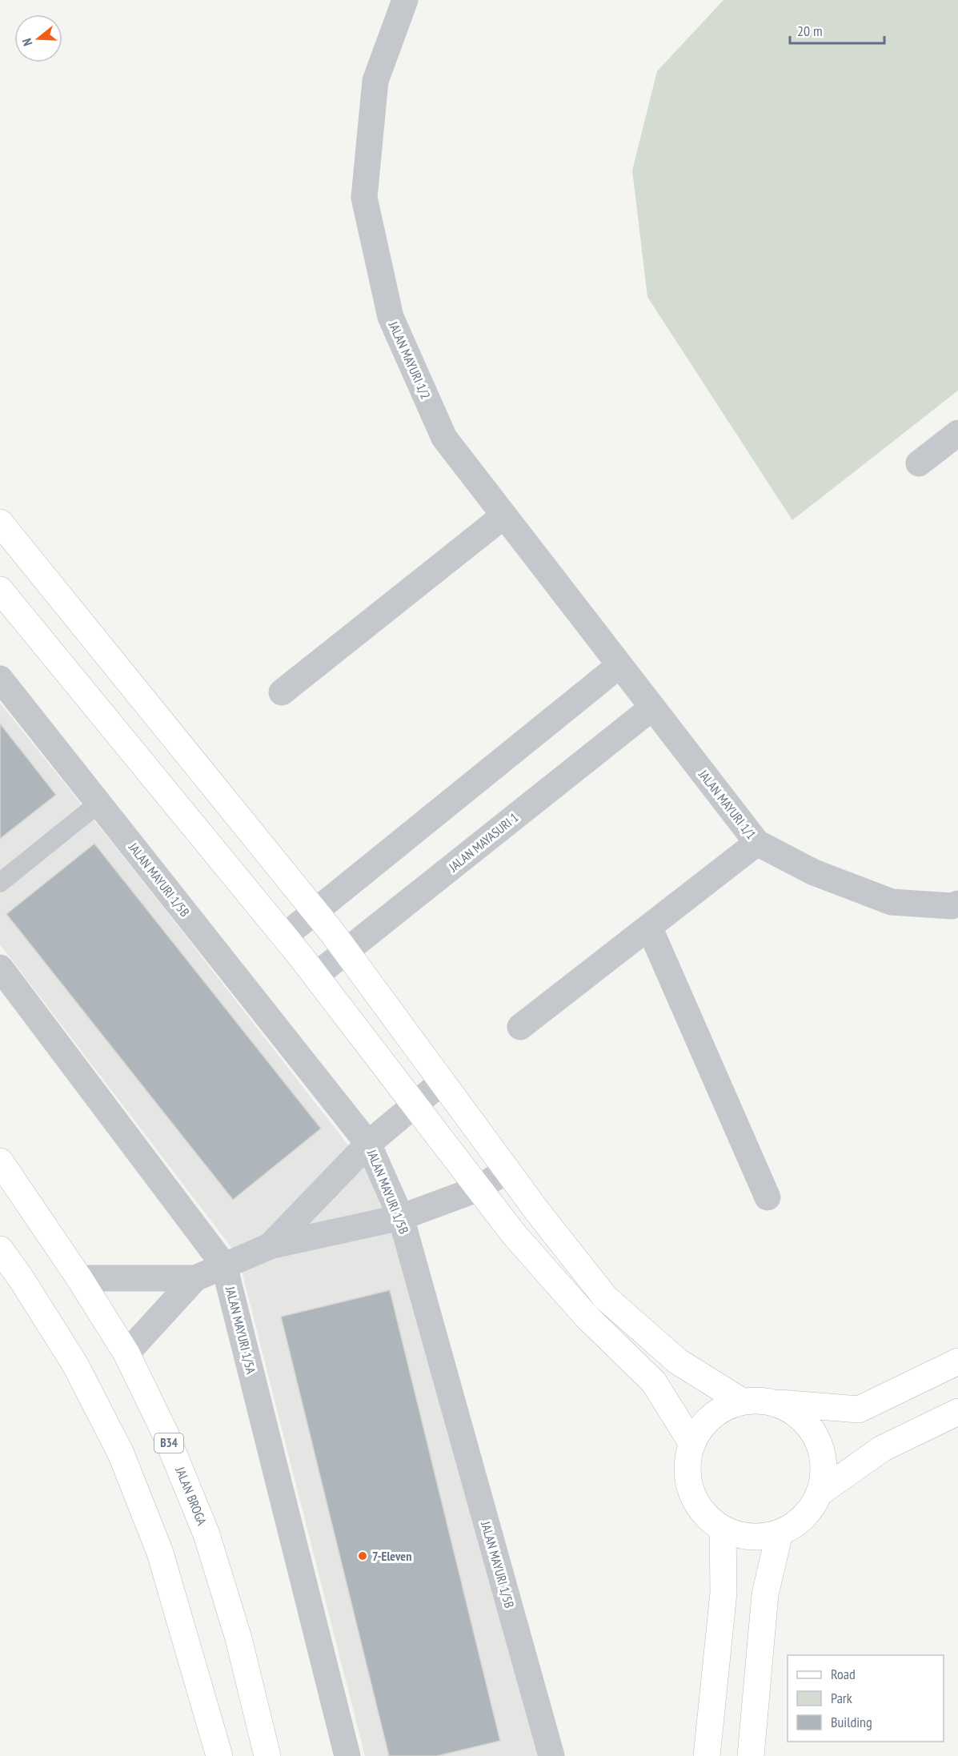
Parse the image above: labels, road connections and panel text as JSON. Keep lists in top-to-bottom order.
{
  "streets": {
    "street": [
      "JALAN MAYURI 1/2",
      "JALAN MAYURI 1/1",
      "JALAN MAYASURI 1",
      "JALAN MAYURI 1/5B",
      "JALAN MAYURI 1/5A",
      "B34",
      "JALAN BROGA"
    ]
  },
  "crossings": [
    ["JALAN MAYURI 1/2", "JALAN MAYURI 1/1"],
    ["JALAN MAYURI 1/1", "JALAN MAYASURI 1"]
  ],
  "places": ["7-Eleven"],
  "legend": ["Road", "Park", "Building"],
  "scale_bar": "20 m",
  "north": "left"
}
